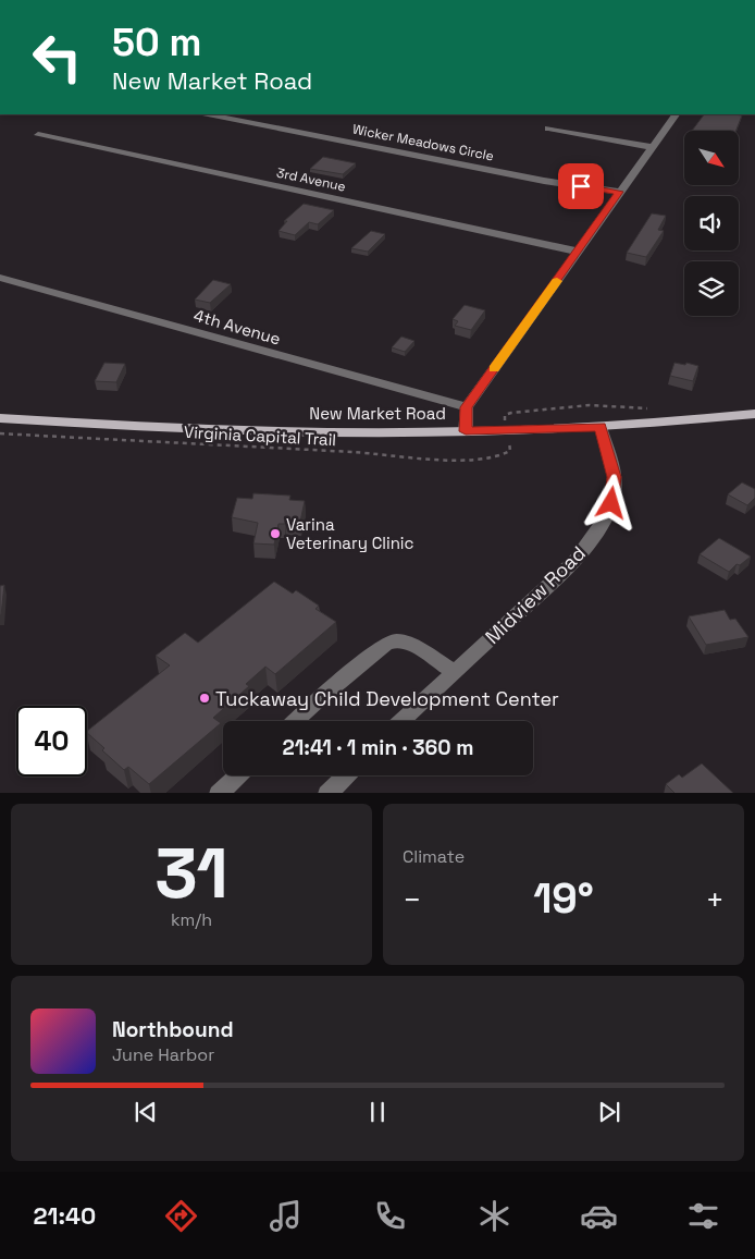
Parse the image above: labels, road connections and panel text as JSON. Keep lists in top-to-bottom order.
{
  "streets": {
    "main road": ["New Market Road"],
    "street": [
      "Wicker Meadows Circle",
      "3rd Avenue",
      "4th Avenue",
      "Midview Road"
    ],
    "path": ["Virginia Capital Trail"]
  },
  "crossings": [
    ["New Market Road", "Midview Road"]
  ],
  "places": ["Varina Veterinary Clinic", "Tuckaway Child Development Center"],
  "north": "bottom right",
  "page": {
    "turn": ["50 m", "New Market Road"],
    "limit": "40",
    "trip": "21:41 · 1 min · 360 m",
    "tile": [
      ["31", "km/h"],
      "Climate"
    ],
    "heat": ["−", "19°", "+"],
    "song": ["Northbound", "June Harbor"],
    "tabs": "21:40"
  }
}
